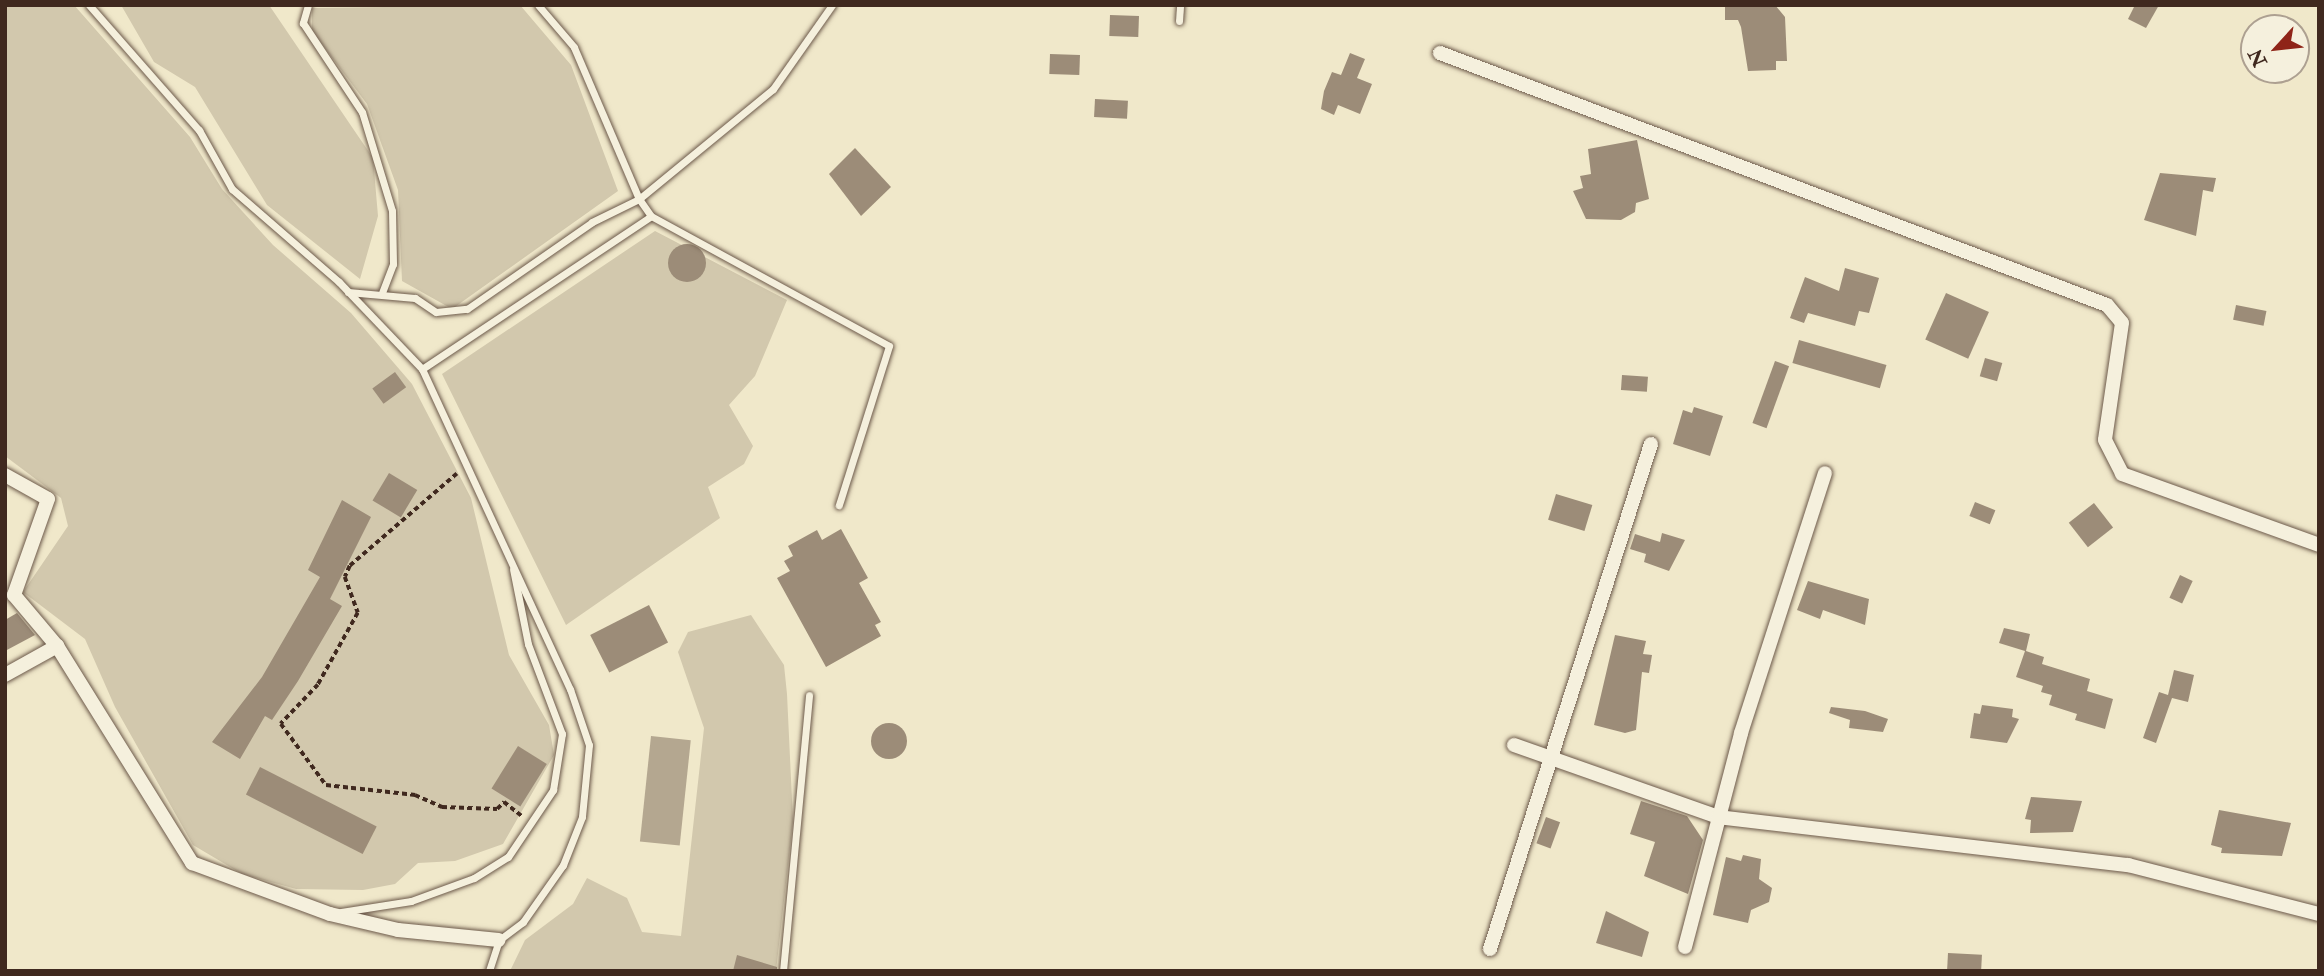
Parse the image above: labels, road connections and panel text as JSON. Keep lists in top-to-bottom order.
{
  "north": "bottom left"
}
